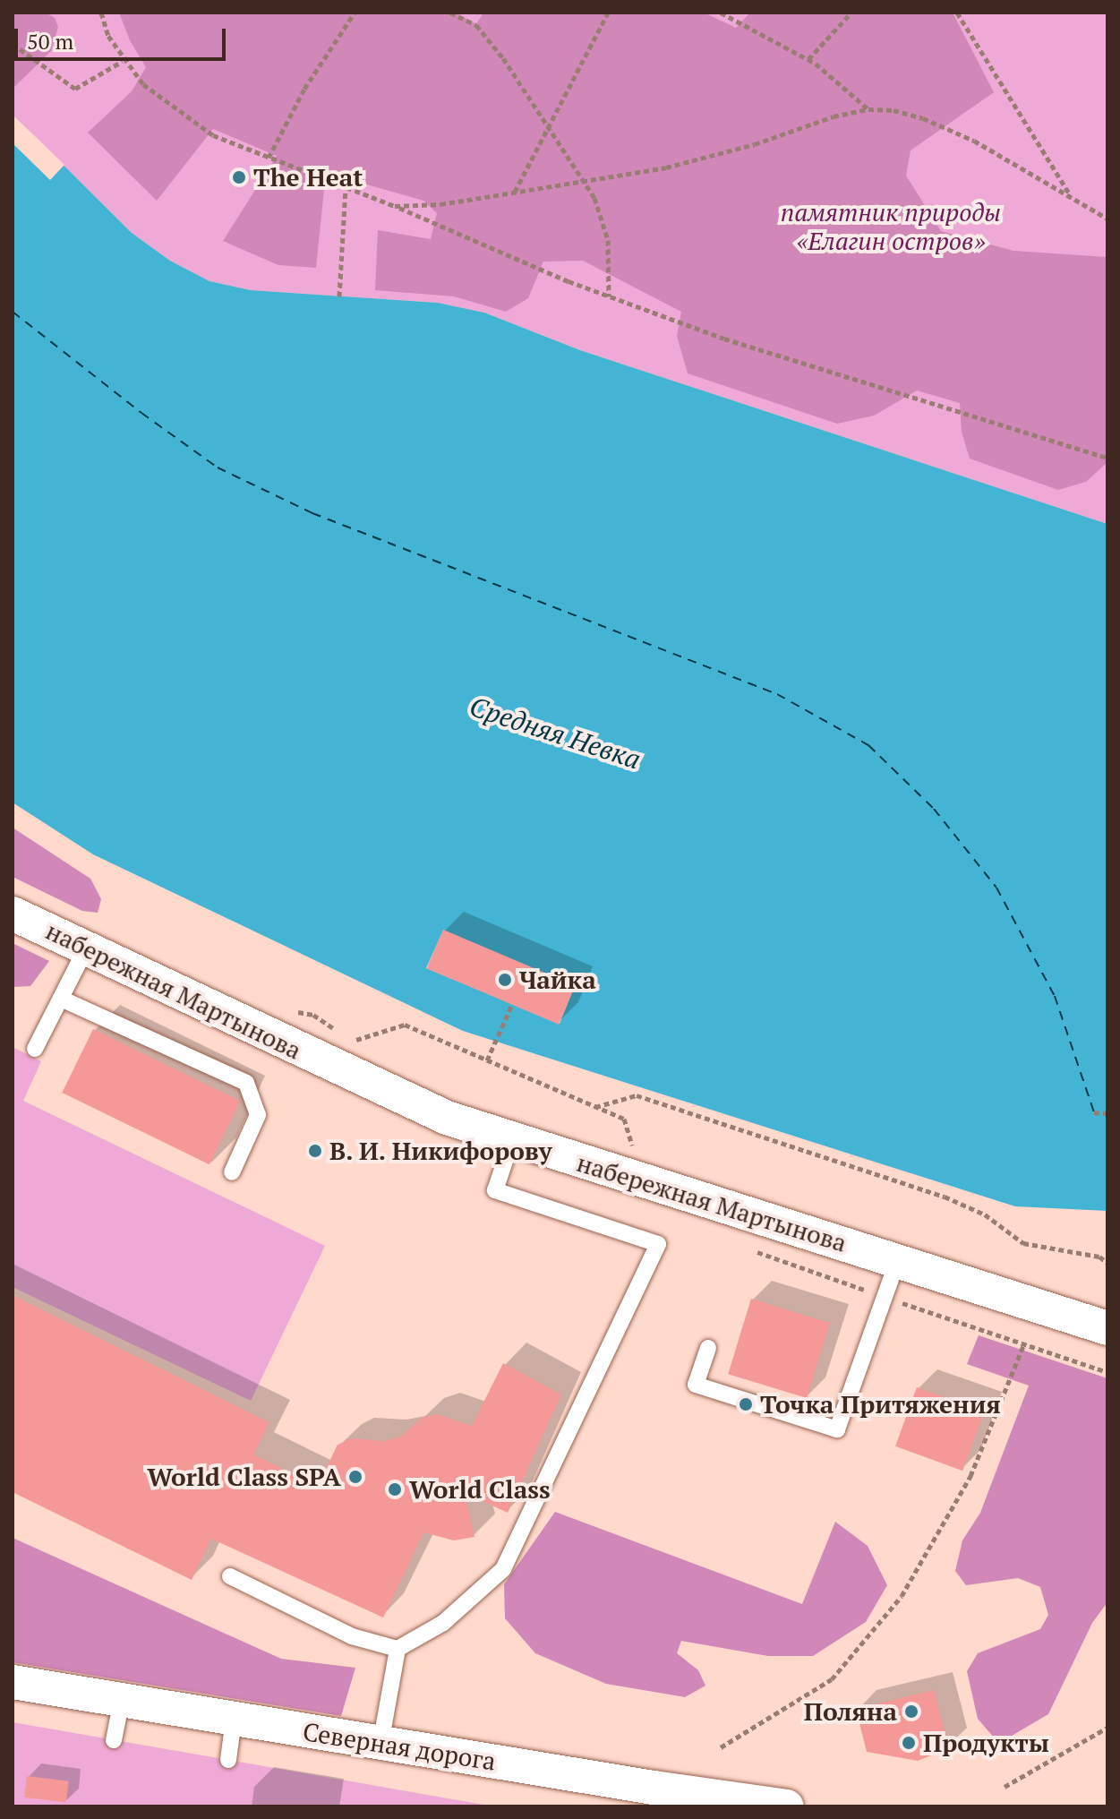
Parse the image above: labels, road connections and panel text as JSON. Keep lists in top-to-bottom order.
{
  "streets": {
    "street": ["набережная Мартынова", "Северная дорога"]
  },
  "water": ["Средняя Невка"],
  "parks": ["памятник природы «Елагин остров»"],
  "places": [
    "The Heat",
    "Чайка",
    "В. И. Никифорову",
    "Точка Притяжения",
    "World Class SPA",
    "World Class",
    "Поляна",
    "Продукты"
  ],
  "scale_bar": "50 m"
}
